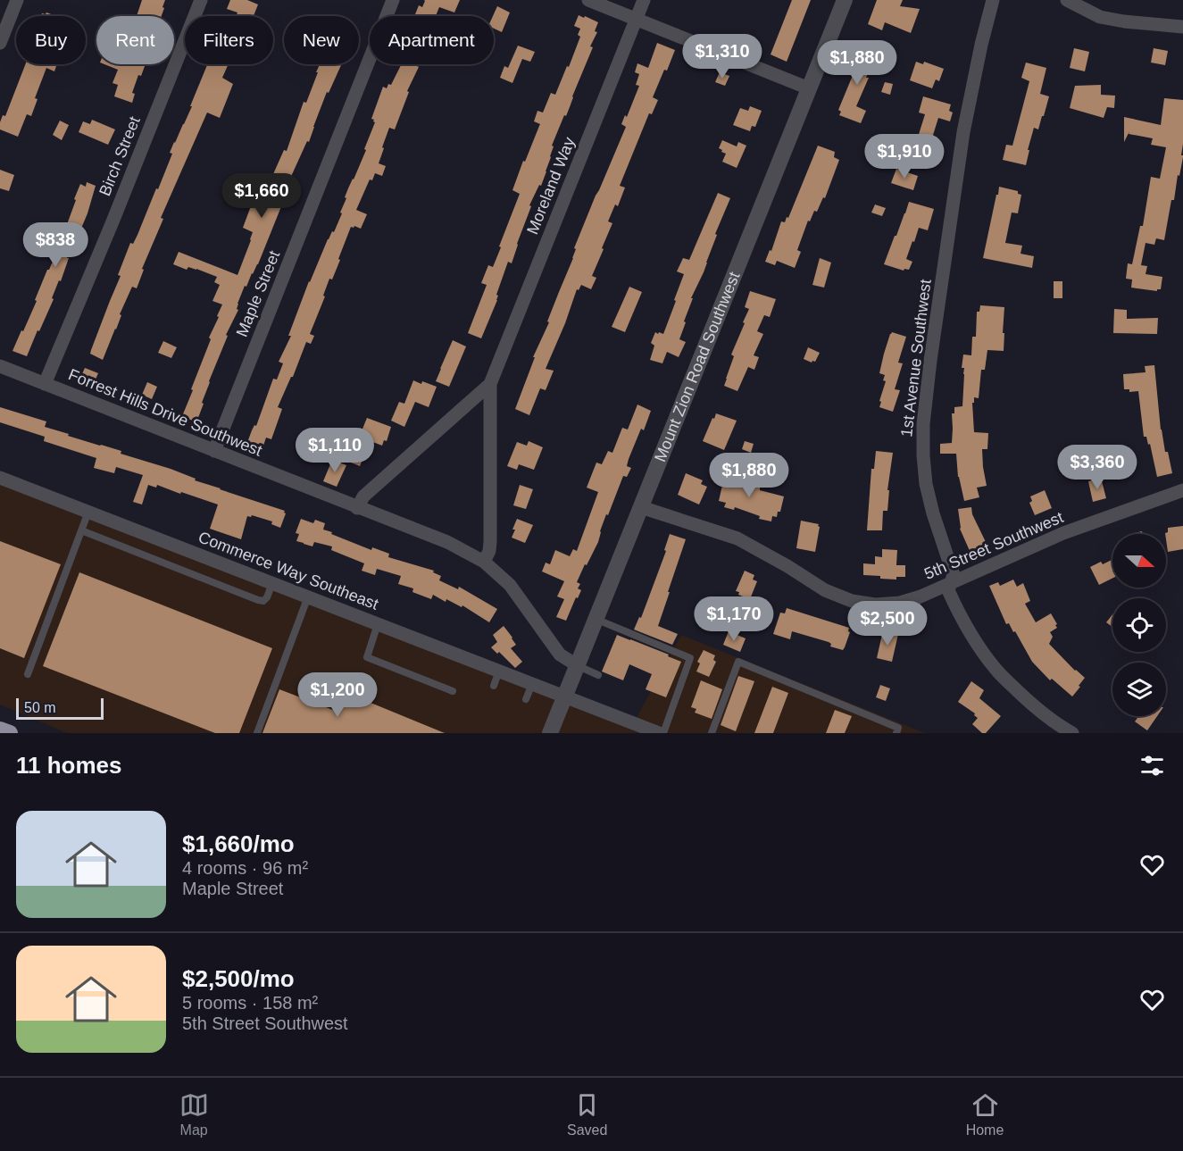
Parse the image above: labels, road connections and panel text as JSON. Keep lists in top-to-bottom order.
{
  "streets": {
    "street": [
      "Birch Street",
      "Moreland Way",
      "Maple Street",
      "1st Avenue Southwest",
      "Mount Zion Road Southwest",
      "Forrest Hills Drive Southwest",
      "5th Street Southwest",
      "Commerce Way Southeast"
    ]
  },
  "crossings": [
    ["Birch Street", "Forrest Hills Drive Southwest"],
    ["Moreland Way", "Forrest Hills Drive Southwest"],
    ["Maple Street", "Forrest Hills Drive Southwest"],
    ["1st Avenue Southwest", "5th Street Southwest"],
    ["Mount Zion Road Southwest", "Forrest Hills Drive Southwest"],
    ["Mount Zion Road Southwest", "5th Street Southwest"],
    ["Mount Zion Road Southwest", "Commerce Way Southeast"]
  ],
  "scale_bar": "50 m",
  "north": "right",
  "page": {
    "chip": [
      "Buy",
      "Rent",
      "Filters",
      "New",
      "Apartment"
    ],
    "price": [
      "$1,310",
      "$1,880",
      "$1,910",
      "$1,660",
      "$838",
      "$1,110",
      "$3,360",
      "$1,880",
      "$1,170",
      "$2,500",
      "$1,200"
    ],
    "scale": "50 m",
    "heading": "11 homes",
    "list": [
      {
        "name": "$1,660/mo",
        "note": "4 rooms · 96 m² · Maple Street"
      },
      {
        "name": "$2,500/mo",
        "note": "5 rooms · 158 m² · 5th Street Southwest"
      }
    ],
    "tabs": ["Map", "Saved", "Home"]
  }
}
